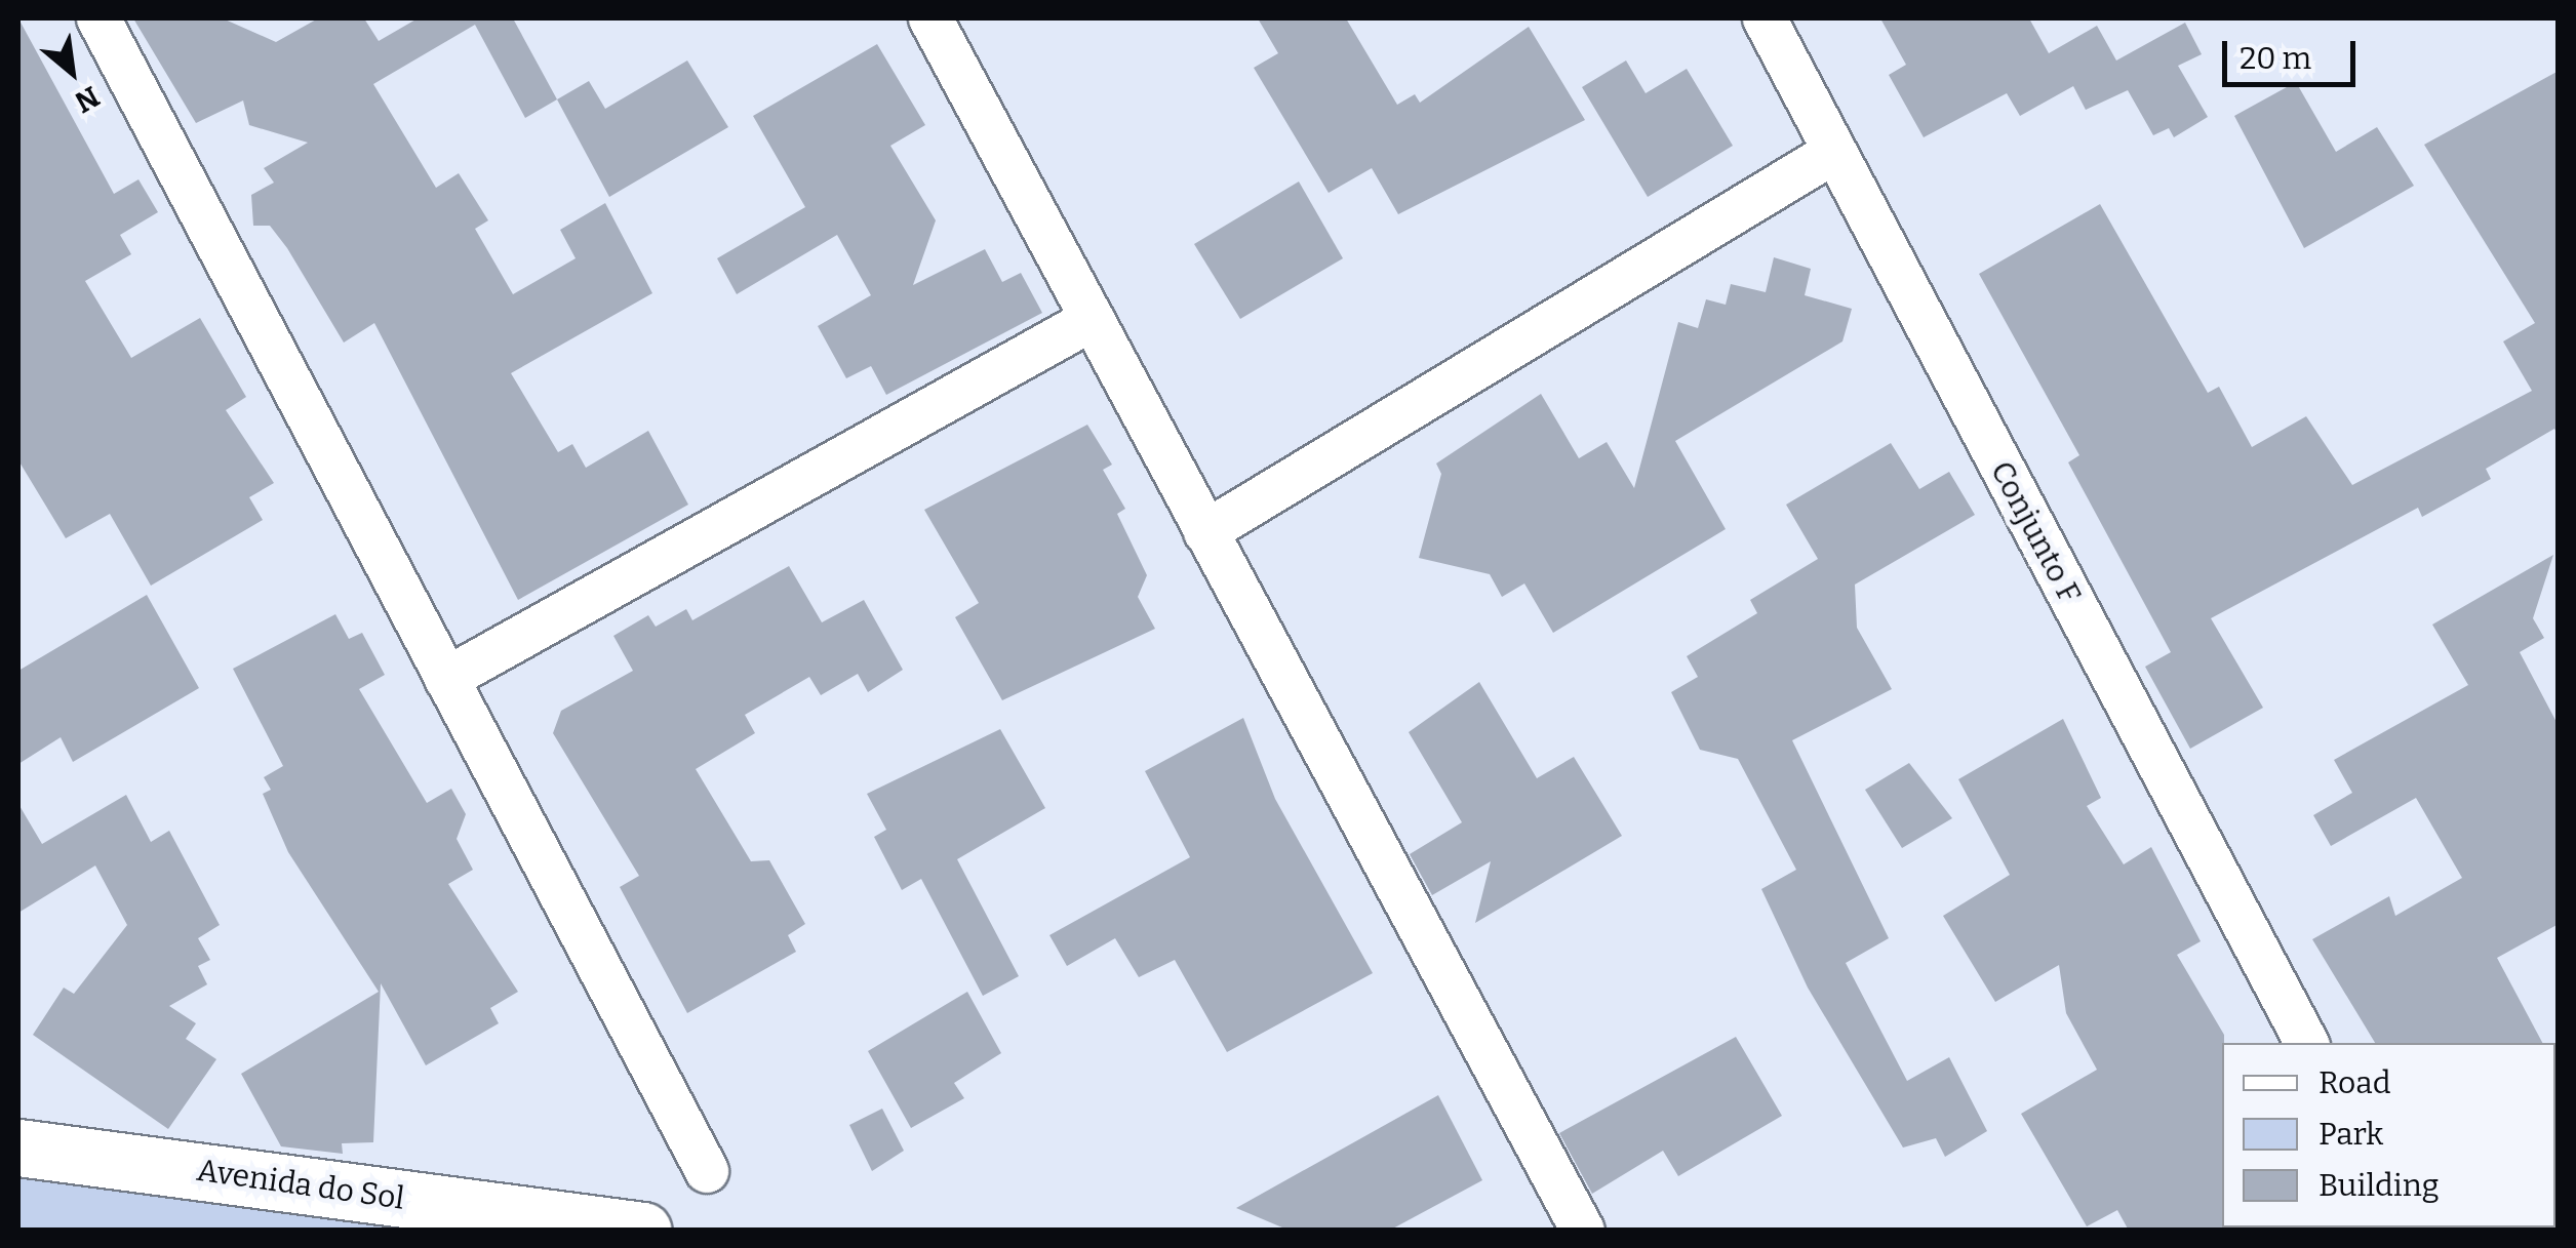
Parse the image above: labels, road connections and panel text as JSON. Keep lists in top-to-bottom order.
{
  "streets": {
    "street": ["Conjunto F", "Avenida do Sol"]
  },
  "legend": ["Road", "Park", "Building"],
  "scale_bar": "20 m",
  "north": "bottom right"
}
